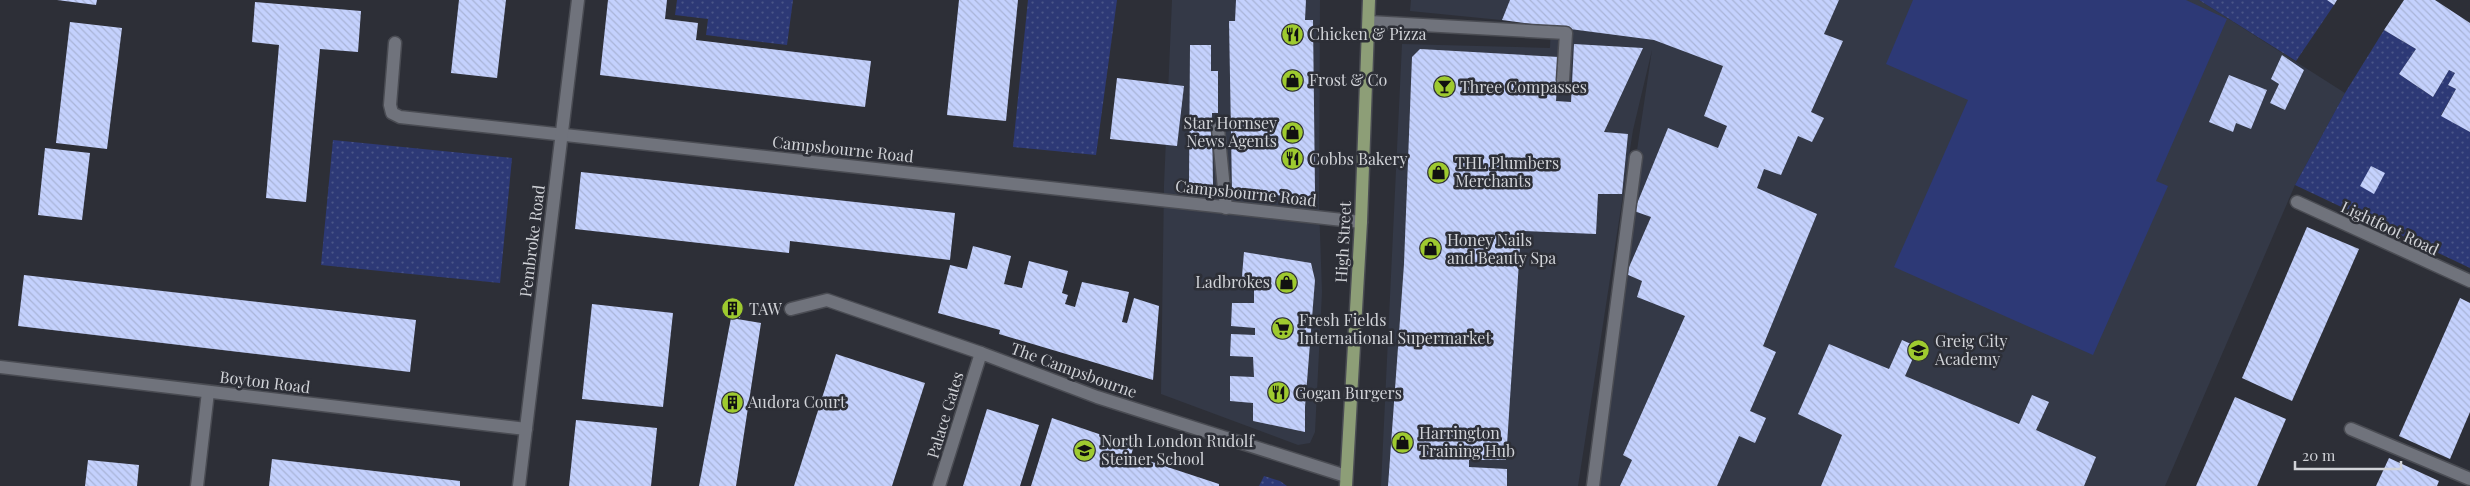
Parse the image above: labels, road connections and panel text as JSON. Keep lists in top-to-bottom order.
{
  "streets": {
    "main road": ["High Street"],
    "street": [
      "Campsbourne Road",
      "Lightfoot Road",
      "Pembroke Road",
      "The Campsbourne",
      "Boyton Road",
      "Palace Gates"
    ]
  },
  "crossings": [
    ["Campsbourne Road", "Pembroke Road"],
    ["Campsbourne Road", "High Street"],
    ["Pembroke Road", "Boyton Road"],
    ["High Street", "The Campsbourne"],
    ["The Campsbourne", "Palace Gates"]
  ],
  "places": {
    "restaurant": ["Chicken & Pizza", "Cobbs Bakery", "Gogan Burgers"],
    "shop": [
      "Frost & Co",
      "Star Hornsey News Agents",
      "THL Plumbers Merchants",
      "Honey Nails and Beauty Spa",
      "Ladbrokes",
      "Harrington Training Hub"
    ],
    "bar": ["Three Compasses"],
    "building": ["TAW", "Audora Court"],
    "supermarket": ["Fresh Fields International Supermarket"],
    "school or university": ["Greig City Academy", "North London Rudolf Steiner School"]
  },
  "scale_bar": "20 m"
}
